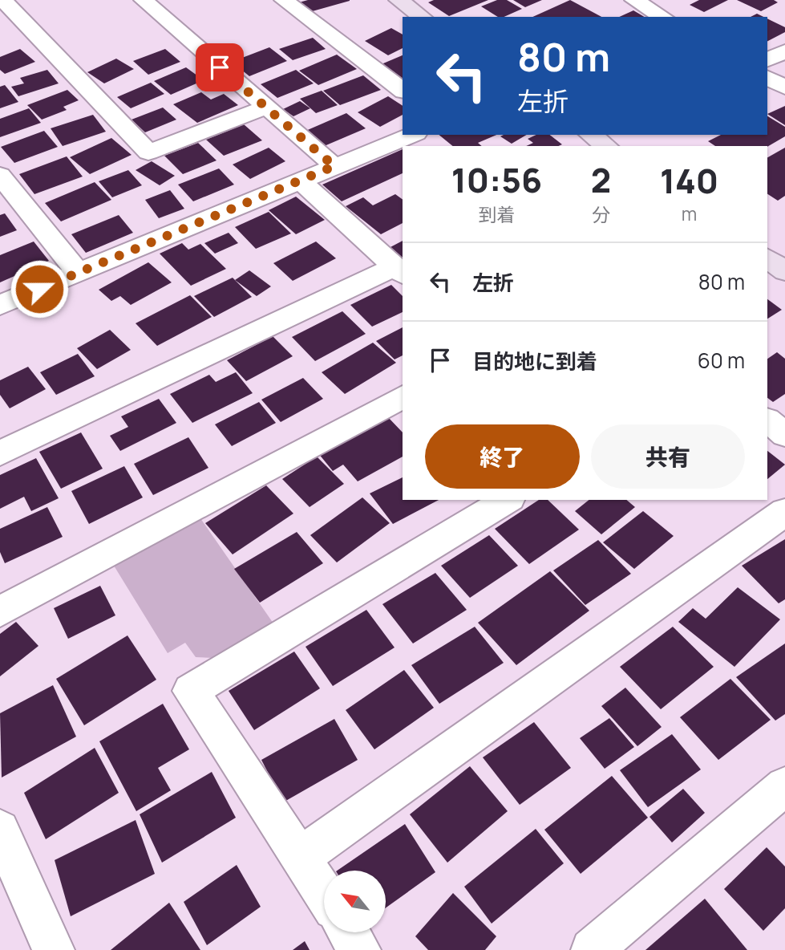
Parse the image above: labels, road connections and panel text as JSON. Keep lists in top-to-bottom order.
{
  "north": "top left",
  "page": {
    "turn": ["80 m", "左折"],
    "eta": [
      "10:56",
      "到着",
      "2",
      "分",
      "140",
      "m"
    ],
    "list": [
      {
        "name": "左折",
        "value": "80 m"
      },
      {
        "name": "目的地に到着",
        "value": "60 m"
      }
    ],
    "buttons": ["終了", "共有"]
  }
}
